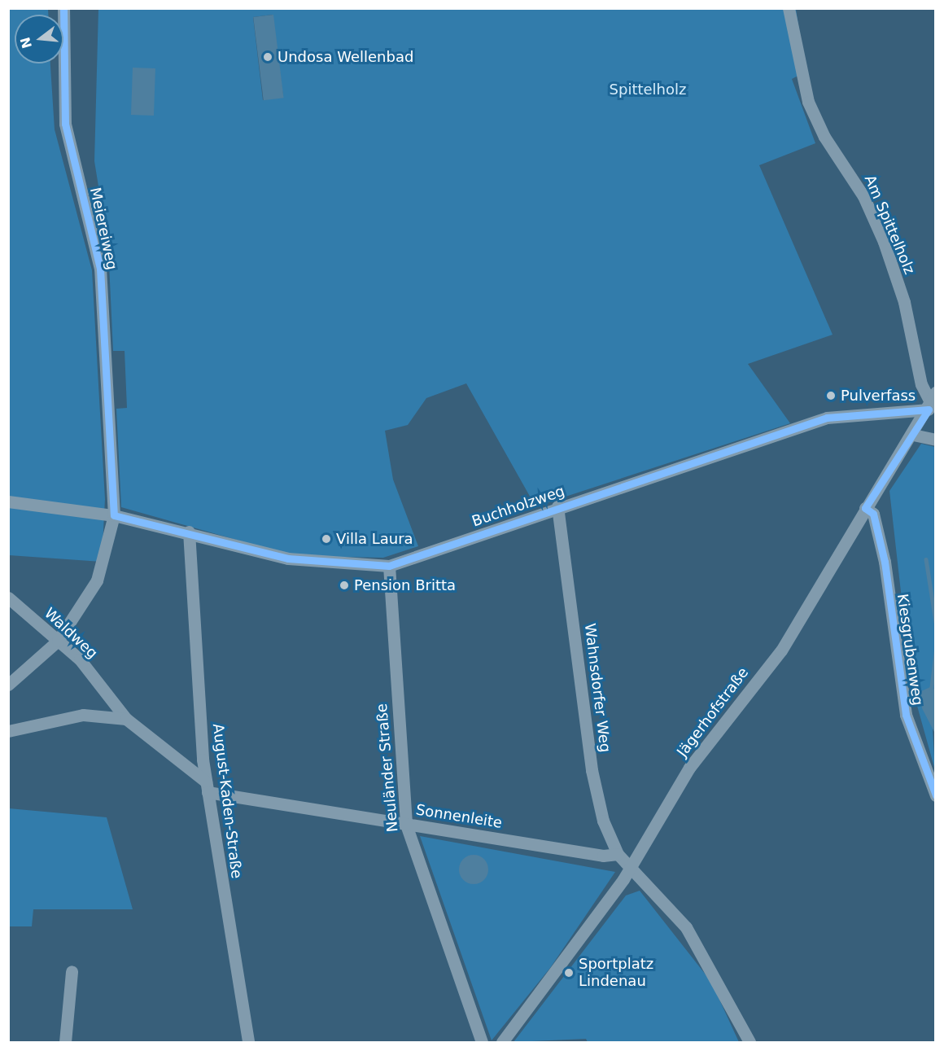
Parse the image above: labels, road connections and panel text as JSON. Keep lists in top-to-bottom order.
{
  "streets": {
    "street": [
      "Am Spittelholz",
      "Meiereiweg",
      "Buchholzweg",
      "Waldweg",
      "Kiesgrubenweg",
      "Wahnsdorfer Weg",
      "Jägerhofstraße",
      "Neuländer Straße",
      "August-Kaden-Straße",
      "Sonnenleite"
    ]
  },
  "crossings": [
    ["Am Spittelholz", "Buchholzweg"],
    ["Am Spittelholz", "Jägerhofstraße"],
    ["Meiereiweg", "Buchholzweg"],
    ["Meiereiweg", "Waldweg"],
    ["Buchholzweg", "Wahnsdorfer Weg"],
    ["Buchholzweg", "Jägerhofstraße"],
    ["Buchholzweg", "Neuländer Straße"],
    ["Buchholzweg", "August-Kaden-Straße"],
    ["Waldweg", "Sonnenleite"],
    ["Kiesgrubenweg", "Jägerhofstraße"],
    ["Wahnsdorfer Weg", "Jägerhofstraße"],
    ["Wahnsdorfer Weg", "Sonnenleite"],
    ["Neuländer Straße", "Sonnenleite"],
    ["August-Kaden-Straße", "Sonnenleite"]
  ],
  "parks": ["Spittelholz"],
  "places": [
    "Undosa Wellenbad",
    "Pulverfass",
    "Villa Laura",
    "Pension Britta",
    "Sportplatz Lindenau"
  ],
  "north": "left"
}
